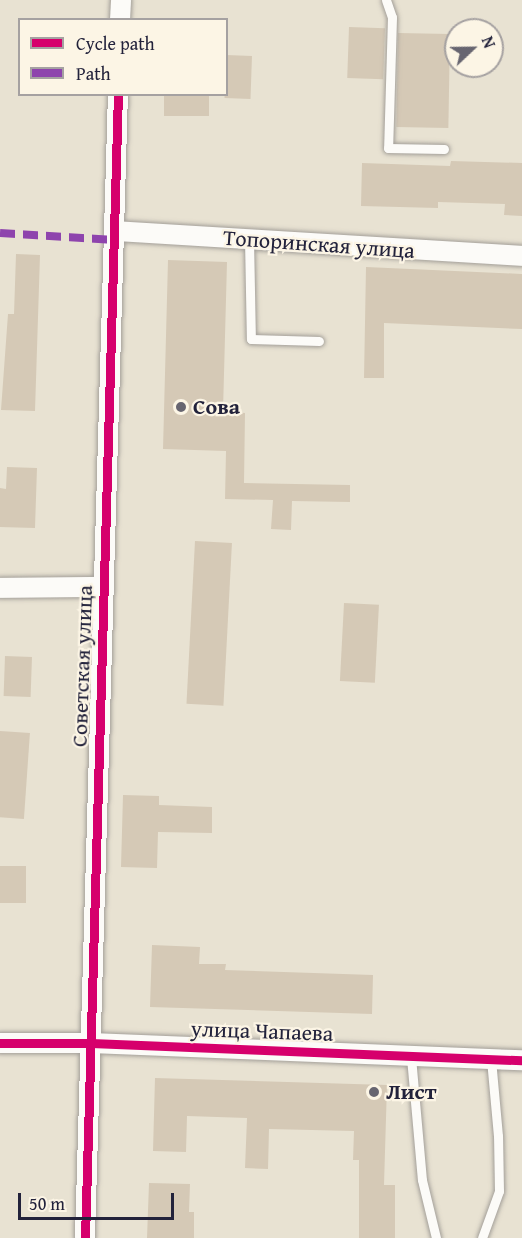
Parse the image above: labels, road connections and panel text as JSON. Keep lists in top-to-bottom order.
{
  "streets": {
    "street": ["Топоринская улица", "Советская улица", "улица Чапаева"]
  },
  "crossings": [
    ["Топоринская улица", "Советская улица"],
    ["Советская улица", "улица Чапаева"]
  ],
  "places": ["Сова", "Лист"],
  "legend": ["Cycle path", "Path"],
  "scale_bar": "50 m",
  "north": "right"
}
